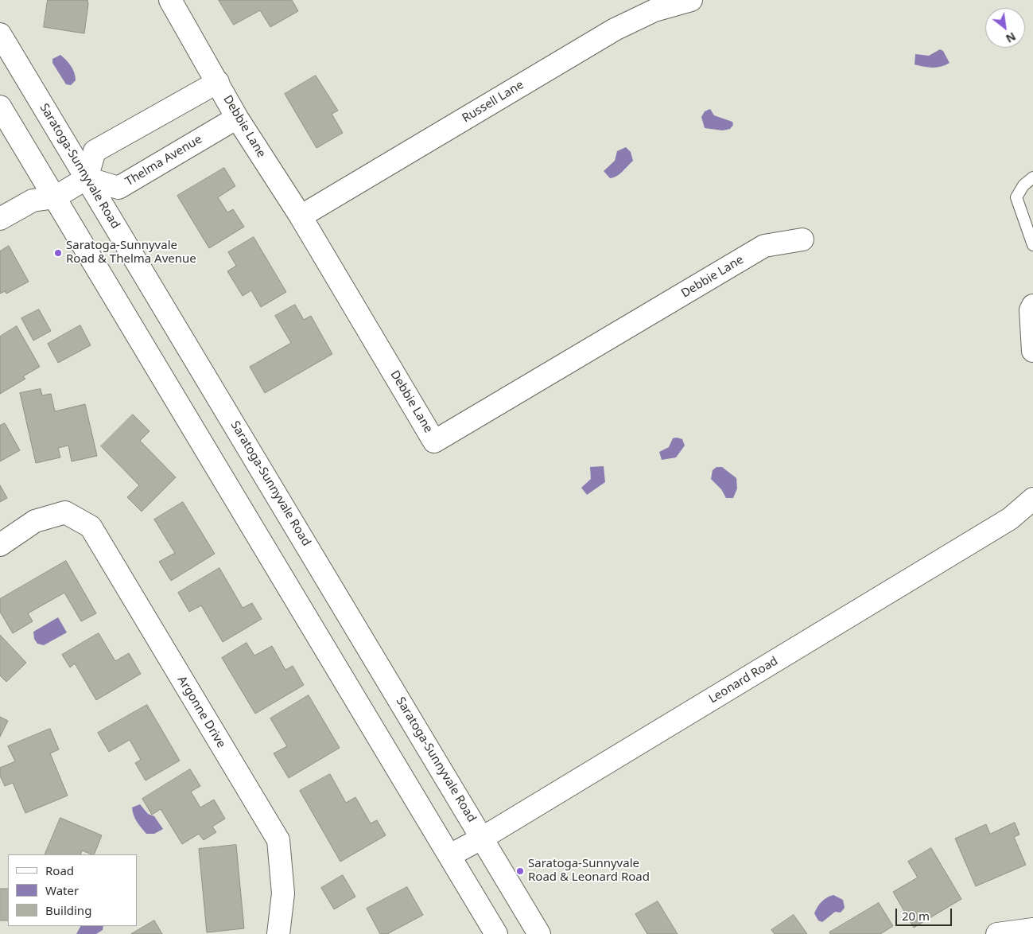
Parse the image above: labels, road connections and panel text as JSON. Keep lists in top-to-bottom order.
{
  "streets": {
    "street": [
      "Russell Lane",
      "Debbie Lane",
      "Thelma Avenue",
      "Saratoga-Sunnyvale Road",
      "Leonard Road",
      "Argonne Drive"
    ]
  },
  "crossings": [
    ["Russell Lane", "Debbie Lane"],
    ["Debbie Lane", "Thelma Avenue"],
    ["Thelma Avenue", "Saratoga-Sunnyvale Road"],
    ["Saratoga-Sunnyvale Road", "Leonard Road"]
  ],
  "places": ["Saratoga-Sunnyvale Road & Thelma Avenue", "Saratoga-Sunnyvale Road & Leonard Road"],
  "legend": ["Road", "Water", "Building"],
  "scale_bar": "20 m",
  "north": "bottom right"
}
